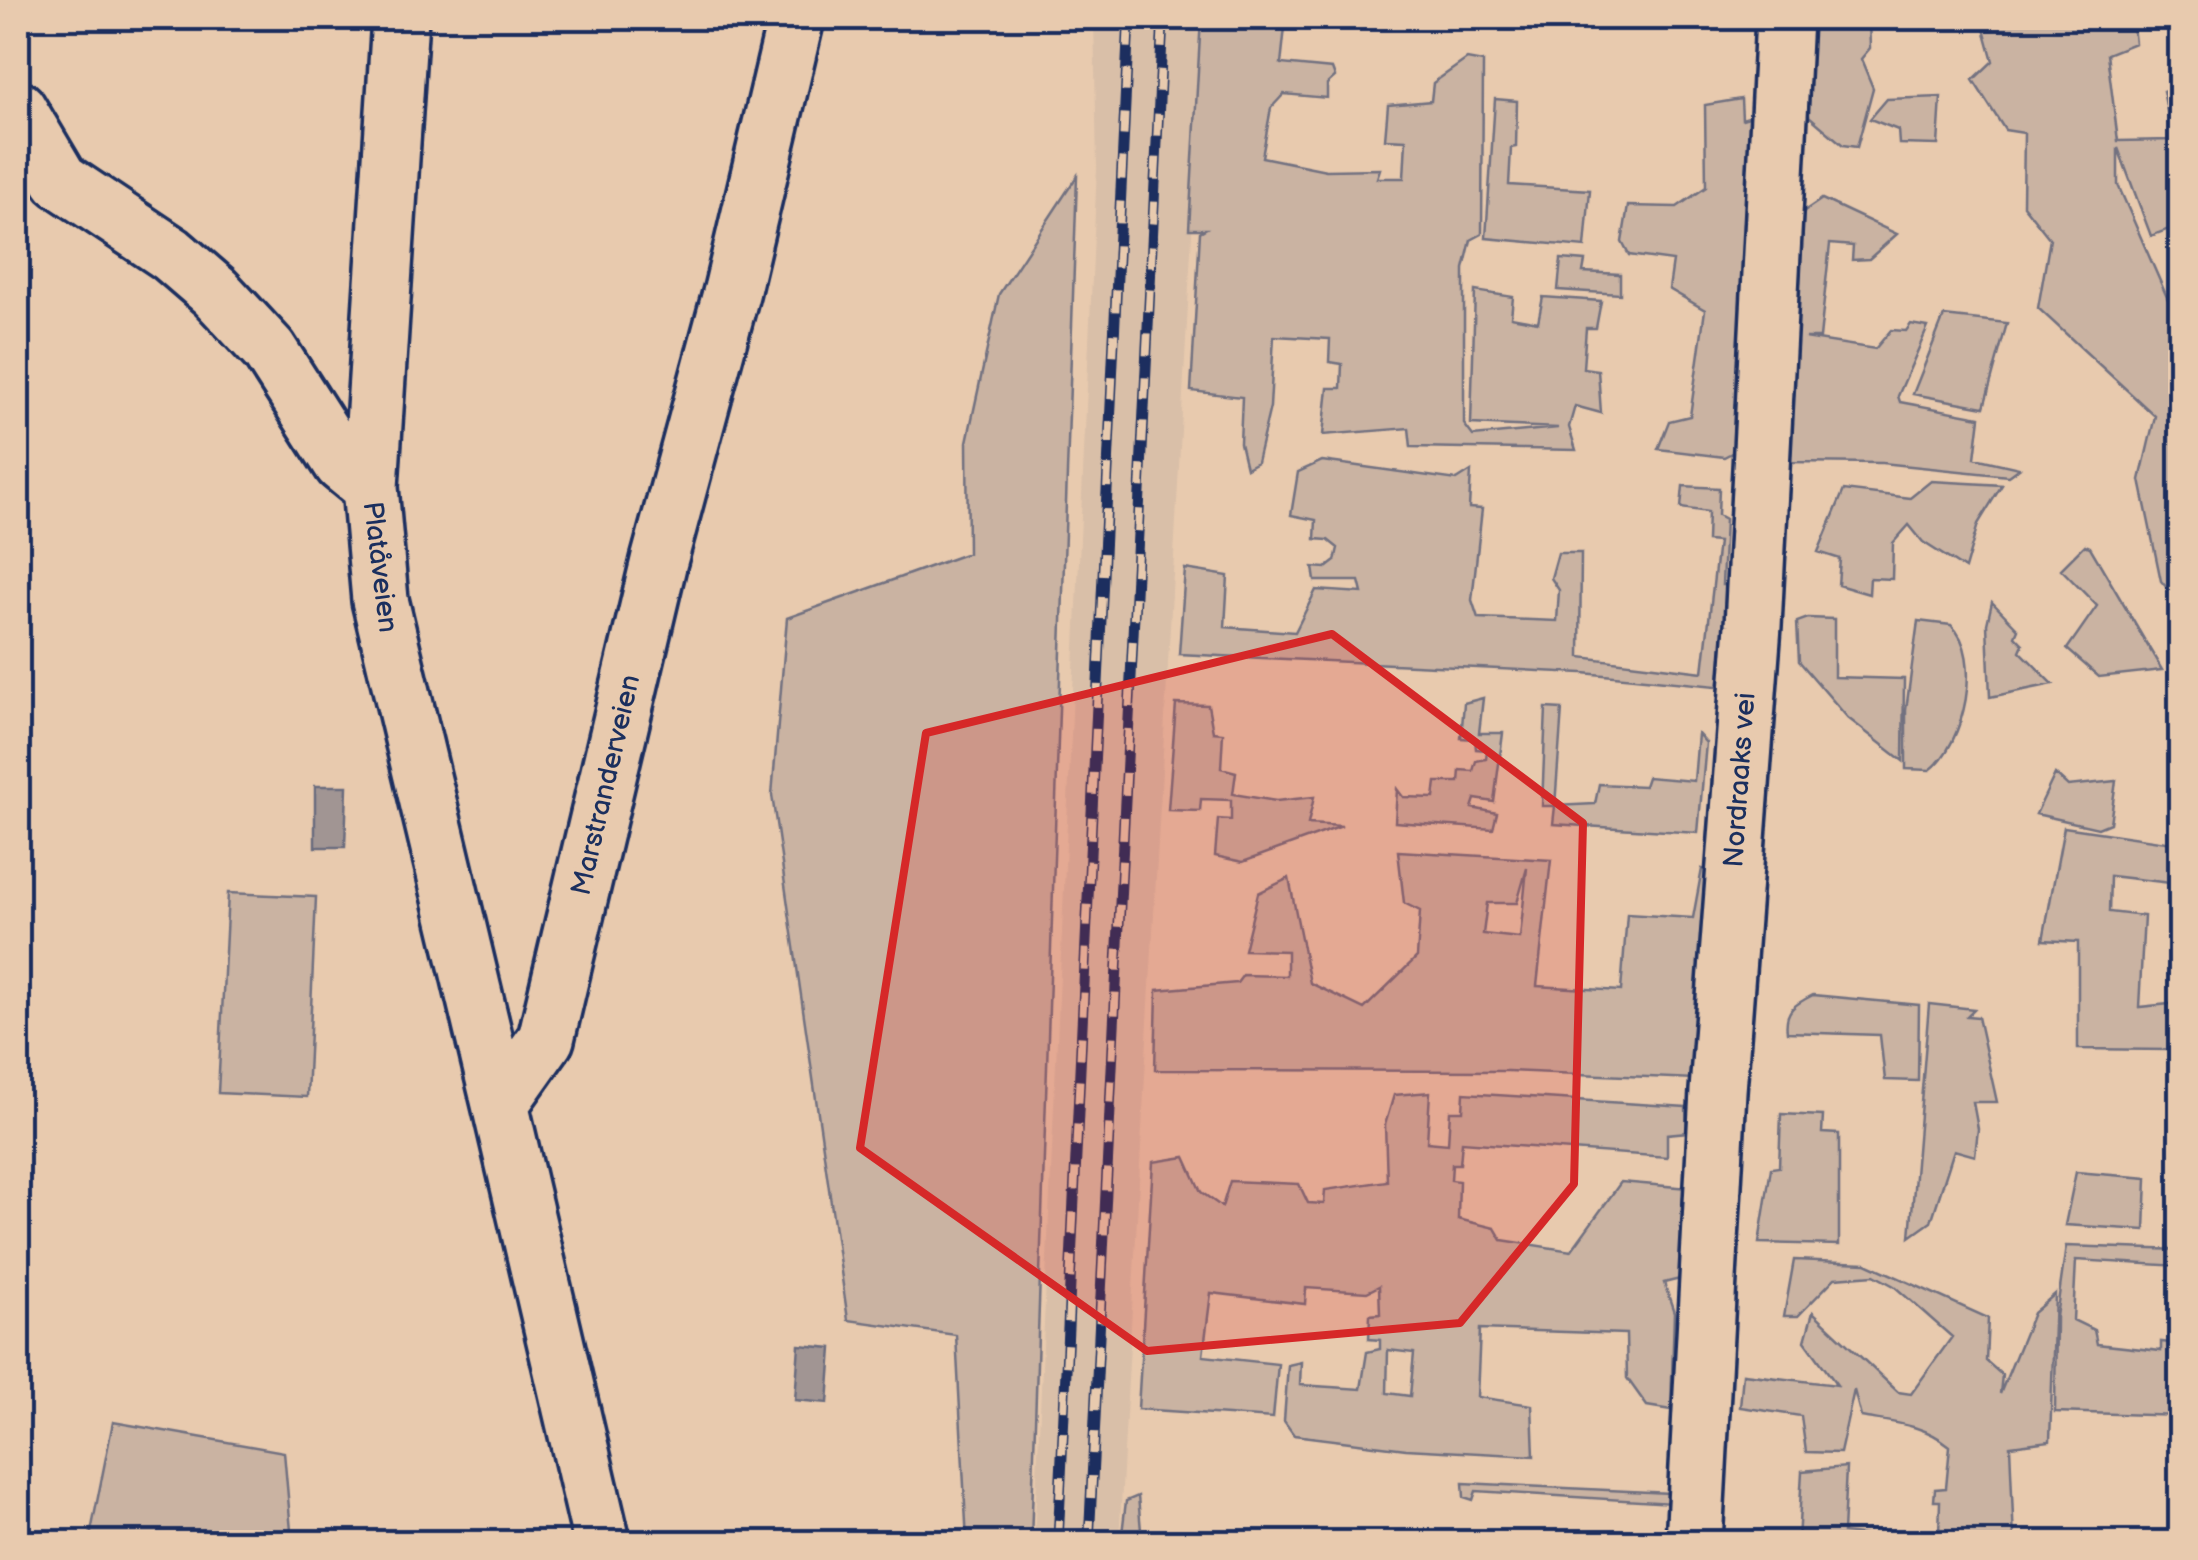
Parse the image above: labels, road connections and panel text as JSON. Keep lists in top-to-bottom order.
{
  "streets": {
    "street": ["Platåveien", "Nordraaks vei", "Marstranderveien"]
  },
  "crossings": [
    ["Platåveien", "Marstranderveien"]
  ]
}
